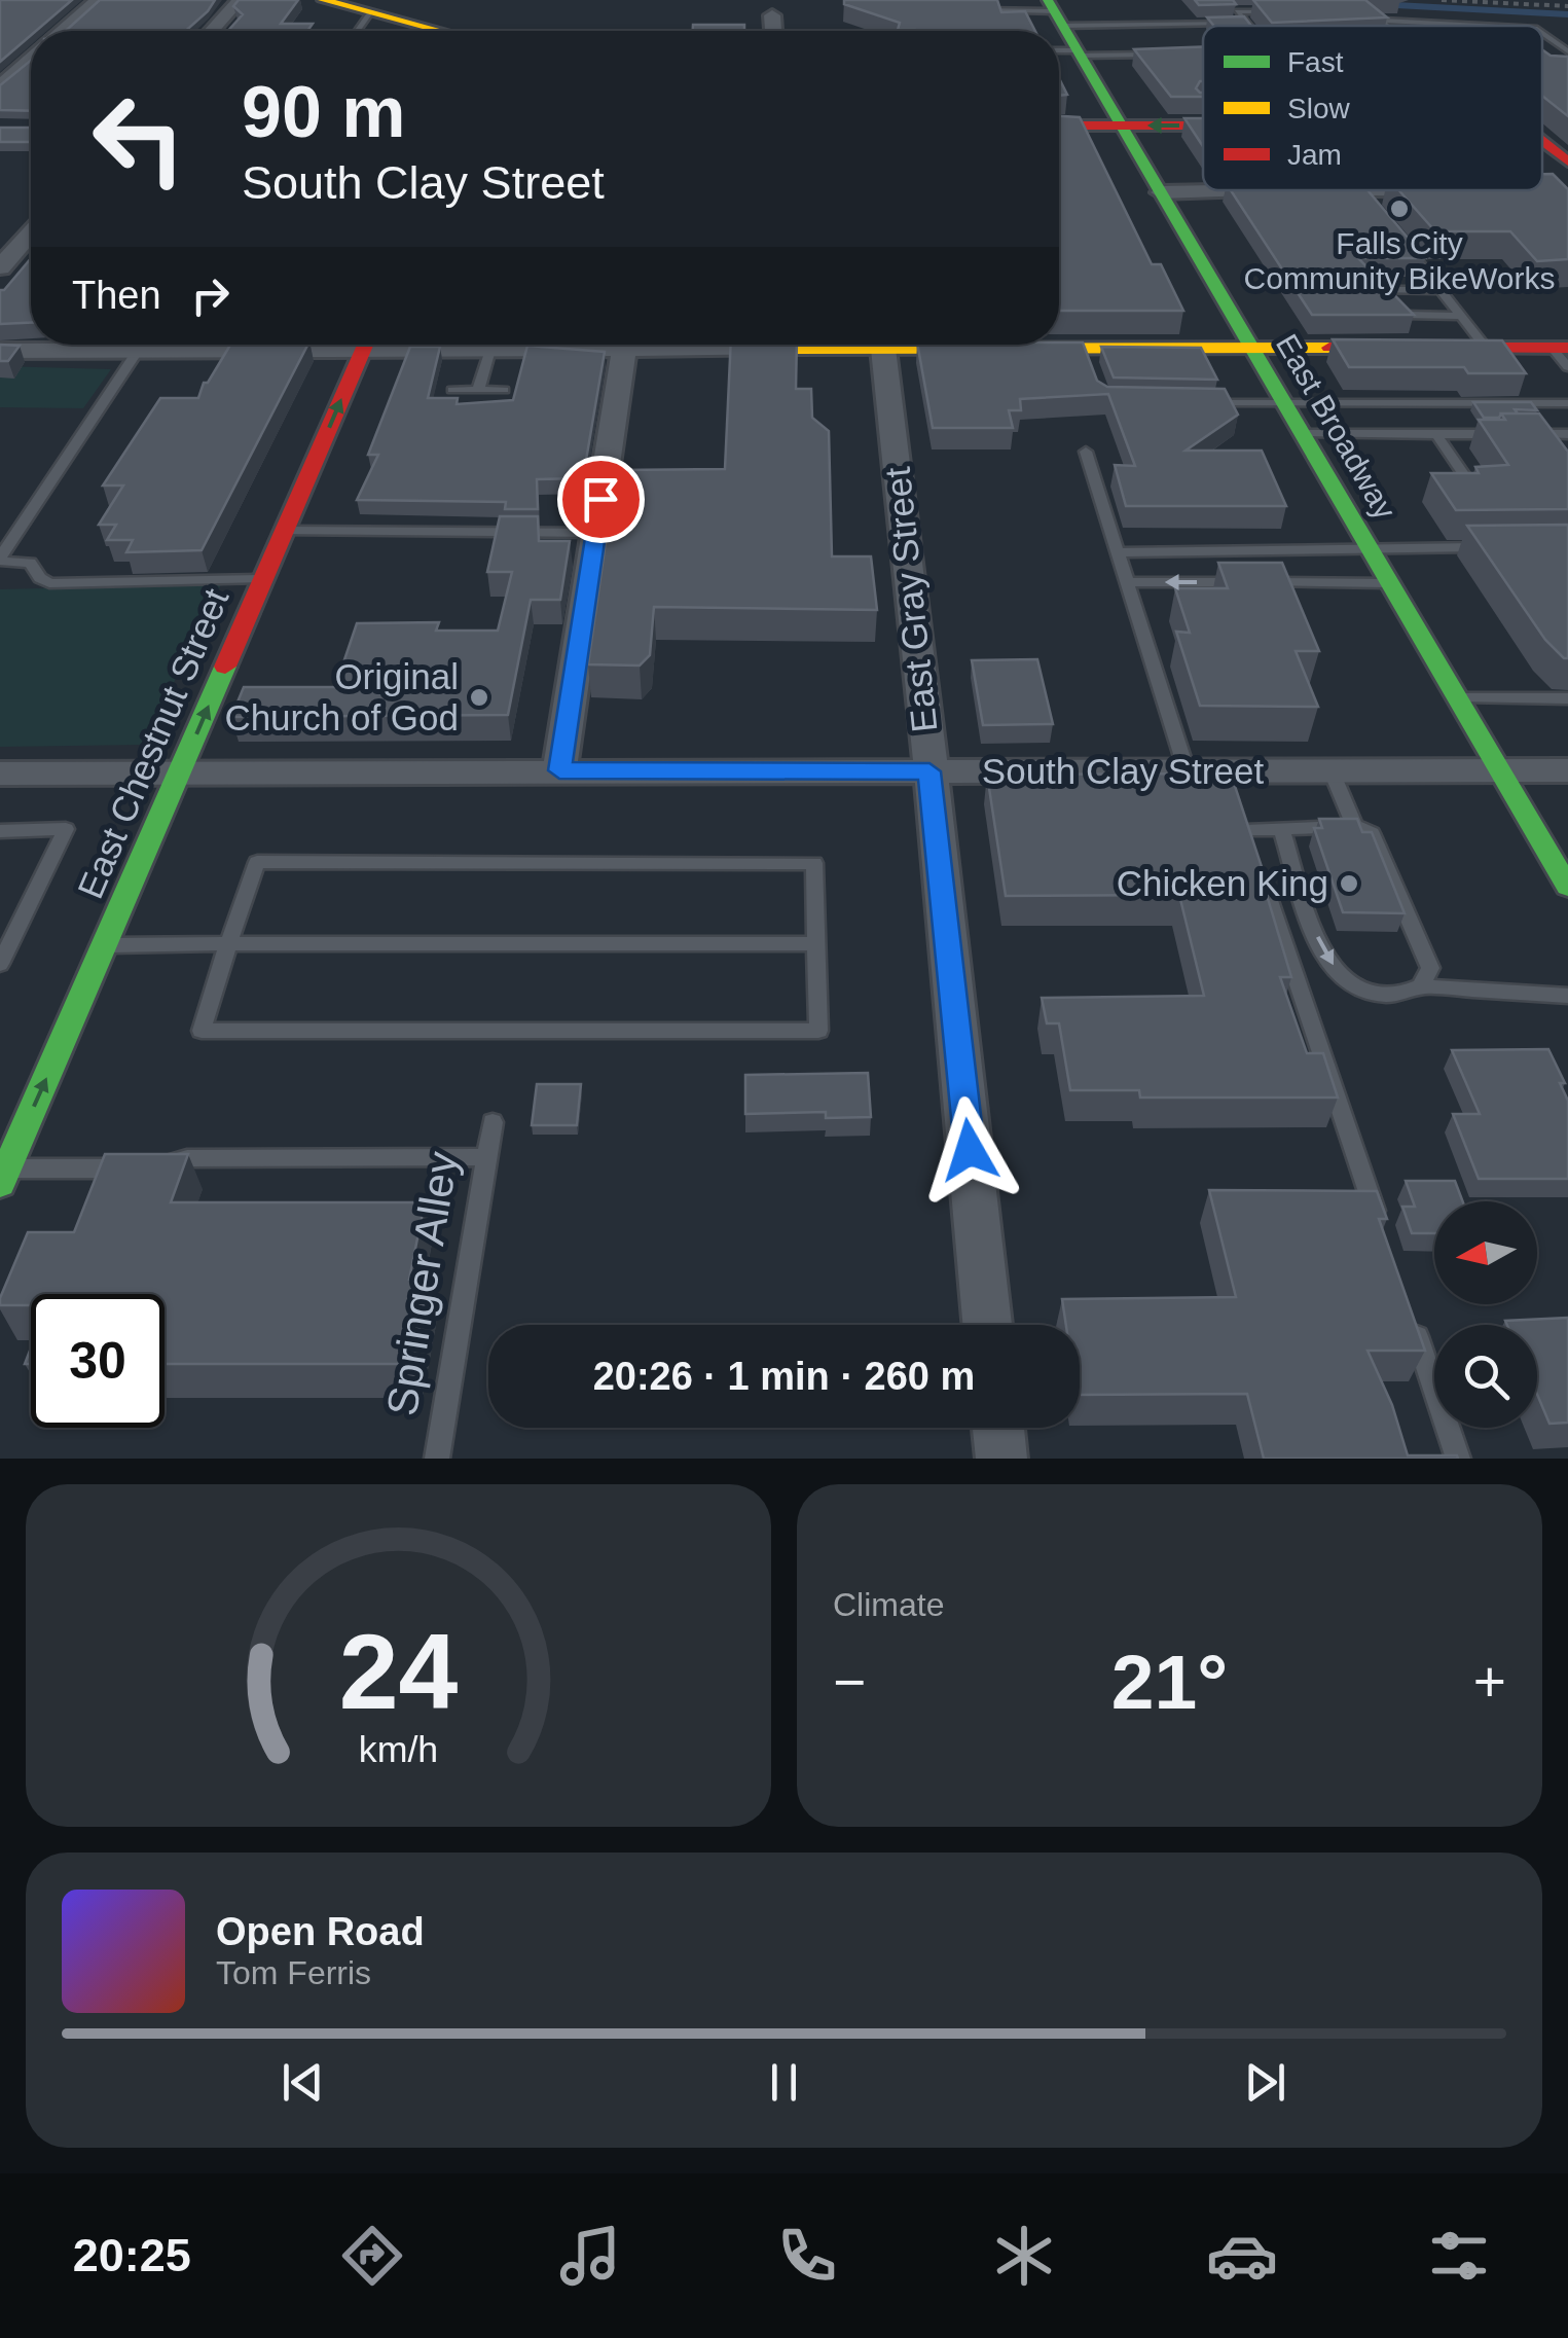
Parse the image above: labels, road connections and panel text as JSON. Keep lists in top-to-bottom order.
{
  "streets": {
    "main road": ["East Broadway", "East Chestnut Street"],
    "street": ["East Gray Street", "South Clay Street"],
    "lane": ["Springer Alley"]
  },
  "crossings": [
    ["East Broadway", "South Clay Street"],
    ["East Gray Street", "South Clay Street"],
    ["East Chestnut Street", "South Clay Street"]
  ],
  "one_way": ["East Chestnut Street"],
  "places": ["Falls City Community BikeWorks", "Original Church of God", "Chicken King"],
  "legend": ["Fast", "Slow", "Jam"],
  "north": "left",
  "page": {
    "turn": ["90 m", "South Clay Street"],
    "then": "Then",
    "limit": "30",
    "trip": "20:26 · 1 min · 260 m",
    "tile": "Climate",
    "heat": ["−", "21°", "+"],
    "song": ["Open Road", "Tom Ferris"],
    "tabs": "20:25",
    "gauge": ["24", "km/h"]
  }
}
